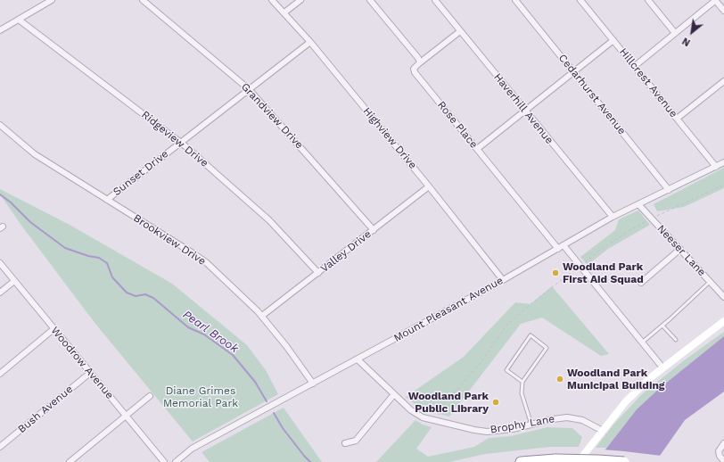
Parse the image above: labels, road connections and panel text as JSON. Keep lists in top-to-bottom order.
{
  "streets": {
    "street": [
      "Hillcrest Avenue",
      "Cedarhurst Avenue",
      "Haverhill Avenue",
      "Grandview Drive",
      "Rose Place",
      "Highview Drive",
      "Ridgeview Drive",
      "Sunset Drive",
      "Brookview Drive",
      "Neeser Lane",
      "Valley Drive",
      "Mount Pleasant Avenue",
      "Woodrow Avenue",
      "Bush Avenue",
      "Brophy Lane"
    ]
  },
  "crossings": [
    ["Hillcrest Avenue", "Mount Pleasant Avenue"],
    ["Cedarhurst Avenue", "Mount Pleasant Avenue"],
    ["Haverhill Avenue", "Mount Pleasant Avenue"],
    ["Grandview Drive", "Sunset Drive"],
    ["Grandview Drive", "Valley Drive"],
    ["Rose Place", "Mount Pleasant Avenue"],
    ["Highview Drive", "Sunset Drive"],
    ["Highview Drive", "Valley Drive"],
    ["Highview Drive", "Mount Pleasant Avenue"],
    ["Ridgeview Drive", "Sunset Drive"],
    ["Ridgeview Drive", "Valley Drive"],
    ["Sunset Drive", "Brookview Drive"],
    ["Brookview Drive", "Valley Drive"],
    ["Brookview Drive", "Mount Pleasant Avenue"],
    ["Neeser Lane", "Mount Pleasant Avenue"],
    ["Mount Pleasant Avenue", "Brophy Lane"],
    ["Woodrow Avenue", "Bush Avenue"]
  ],
  "water": ["Pearl Brook"],
  "parks": ["Diane Grimes Memorial Park"],
  "places": ["Woodland Park First Aid Squad", "Woodland Park Municipal Building", "Woodland Park Public Library"],
  "north": "bottom left"
}
